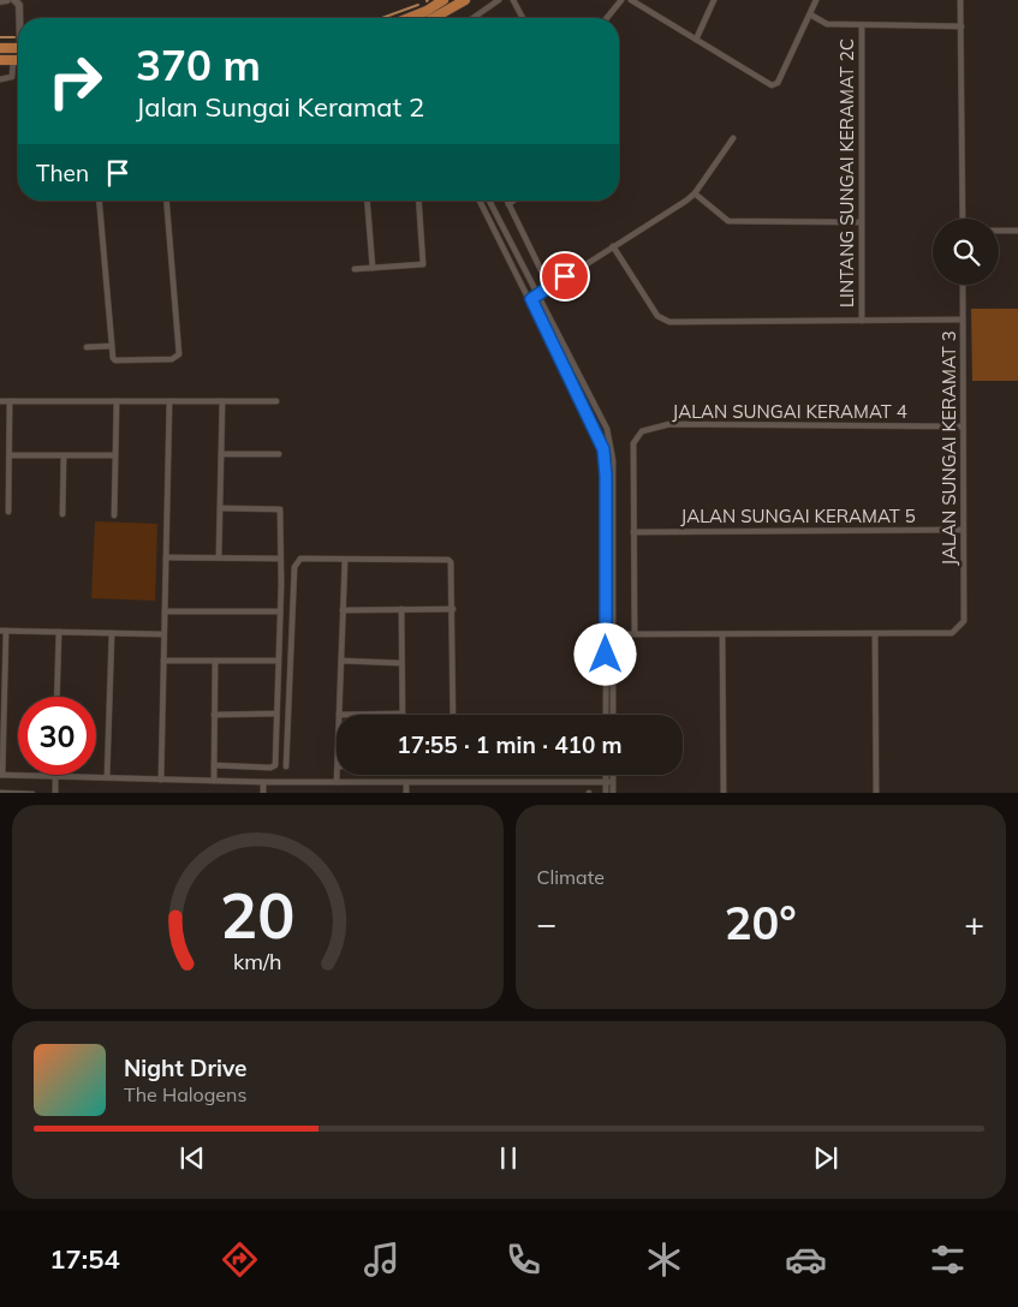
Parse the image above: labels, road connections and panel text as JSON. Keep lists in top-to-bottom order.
{
  "streets": {
    "street": [
      "LINTANG SUNGAI KERAMAT 2C",
      "JALAN SUNGAI KERAMAT 4",
      "JALAN SUNGAI KERAMAT 3",
      "JALAN SUNGAI KERAMAT 5"
    ]
  },
  "crossings": [
    ["JALAN SUNGAI KERAMAT 4", "JALAN SUNGAI KERAMAT 3"],
    ["JALAN SUNGAI KERAMAT 4", "JALAN SUNGAI KERAMAT 5"],
    ["JALAN SUNGAI KERAMAT 3", "JALAN SUNGAI KERAMAT 5"]
  ],
  "page": {
    "turn": ["370 m", "Jalan Sungai Keramat 2"],
    "then": "Then",
    "limit": "30",
    "trip": "17:55 · 1 min · 410 m",
    "tile": "Climate",
    "heat": ["−", "20°", "+"],
    "song": ["Night Drive", "The Halogens"],
    "tabs": "17:54",
    "gauge": ["20", "km/h"]
  }
}
